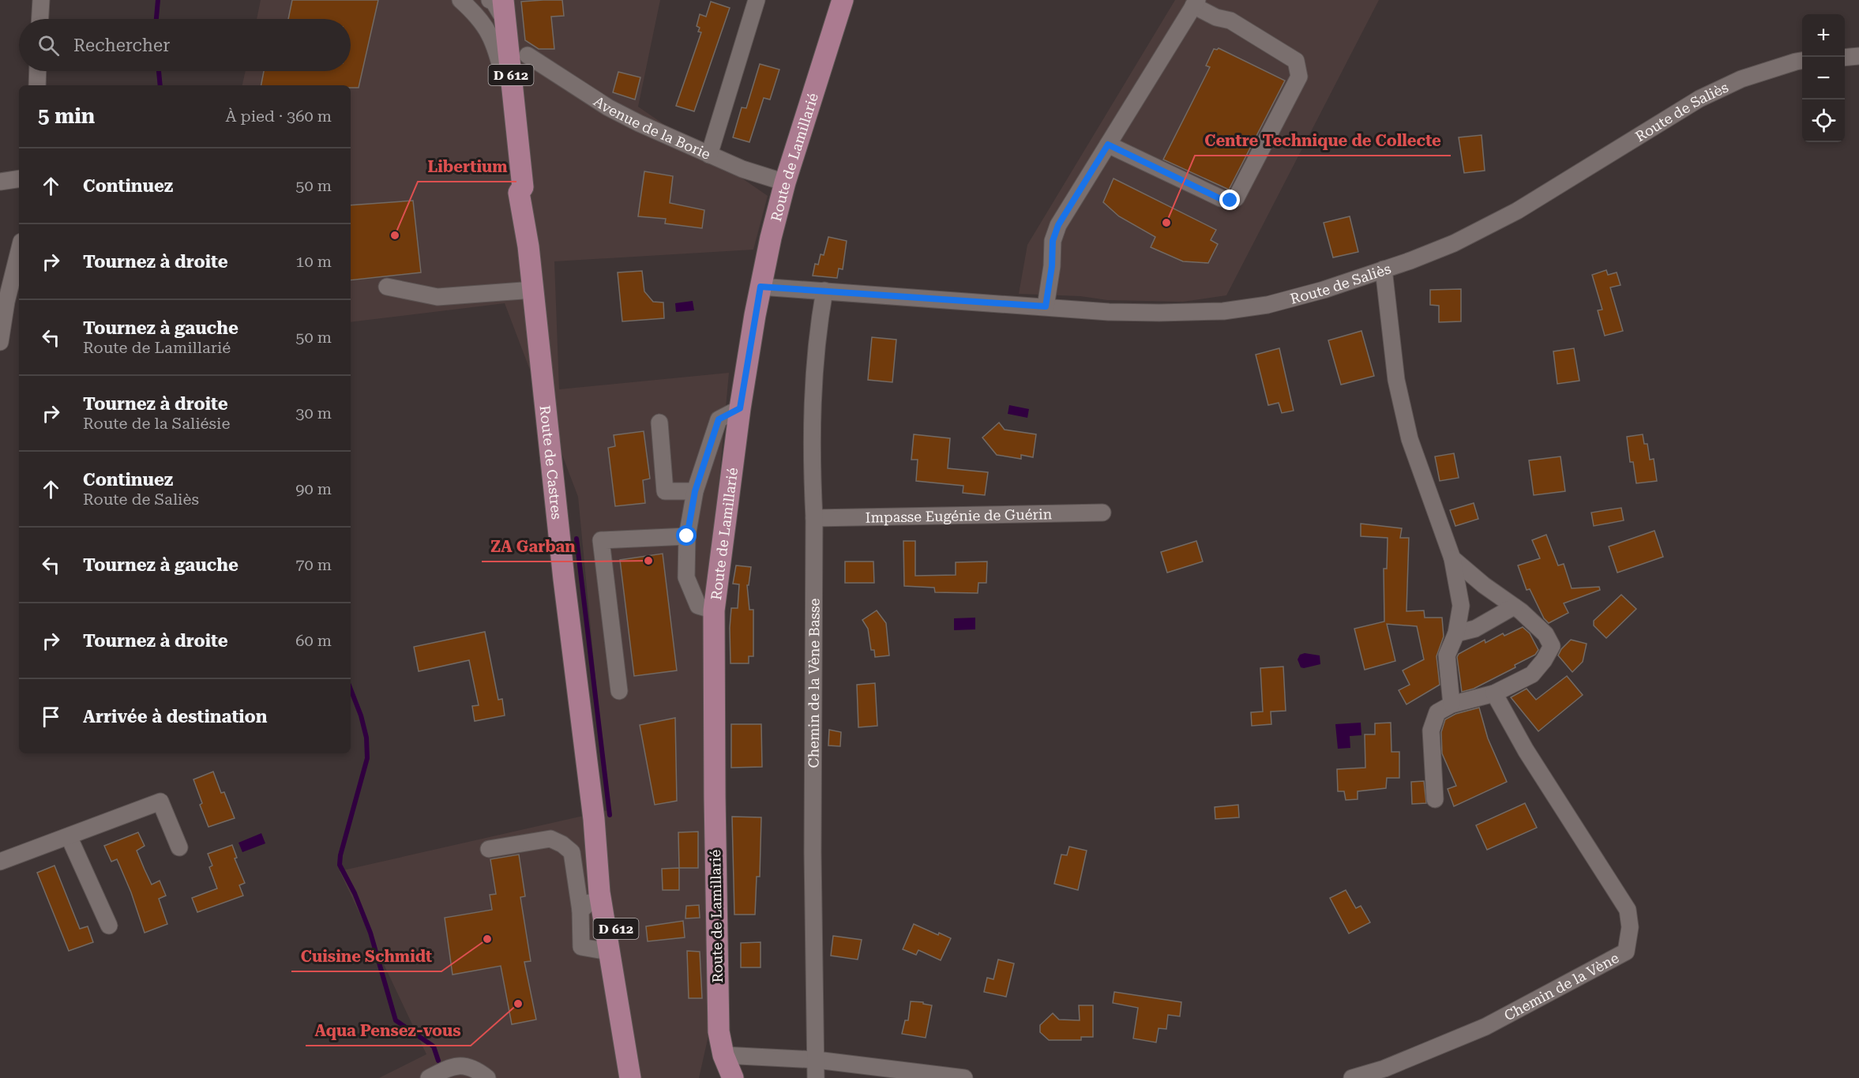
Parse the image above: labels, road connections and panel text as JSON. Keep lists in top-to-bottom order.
{
  "streets": {
    "main road": ["D 612", "Route de Lamillarié", "Route de Castres"],
    "street": [
      "Route de Saliès",
      "Avenue de la Borie",
      "Impasse Eugénie de Guérin",
      "Chemin de la Vène Basse",
      "Chemin de la Vène"
    ]
  },
  "crossings": [
    ["Route de Saliès", "Route de Lamillarié"],
    ["Route de Saliès", "Chemin de la Vène Basse"],
    ["Avenue de la Borie", "Route de Lamillarié"],
    ["Impasse Eugénie de Guérin", "Chemin de la Vène Basse"]
  ],
  "places": [
    "Centre Technique de Collecte",
    "Libertium",
    "ZA Garban",
    "Cuisine Schmidt",
    "Aqua Pensez-vous"
  ],
  "page": {
    "map_buttons": ["+", "−"],
    "search": "Rechercher",
    "heading": ["5 min", "À pied · 360 m"],
    "list": [
      ["Continuez", "50 m"],
      ["Tournez à droite", "10 m"],
      ["Tournez à gauche", "Route de Lamillarié", "50 m"],
      ["Tournez à droite", "Route de la Saliésie", "30 m"],
      ["Continuez", "Route de Saliès", "90 m"],
      ["Tournez à gauche", "70 m"],
      ["Tournez à droite", "60 m"],
      "Arrivée à destination"
    ]
  }
}
